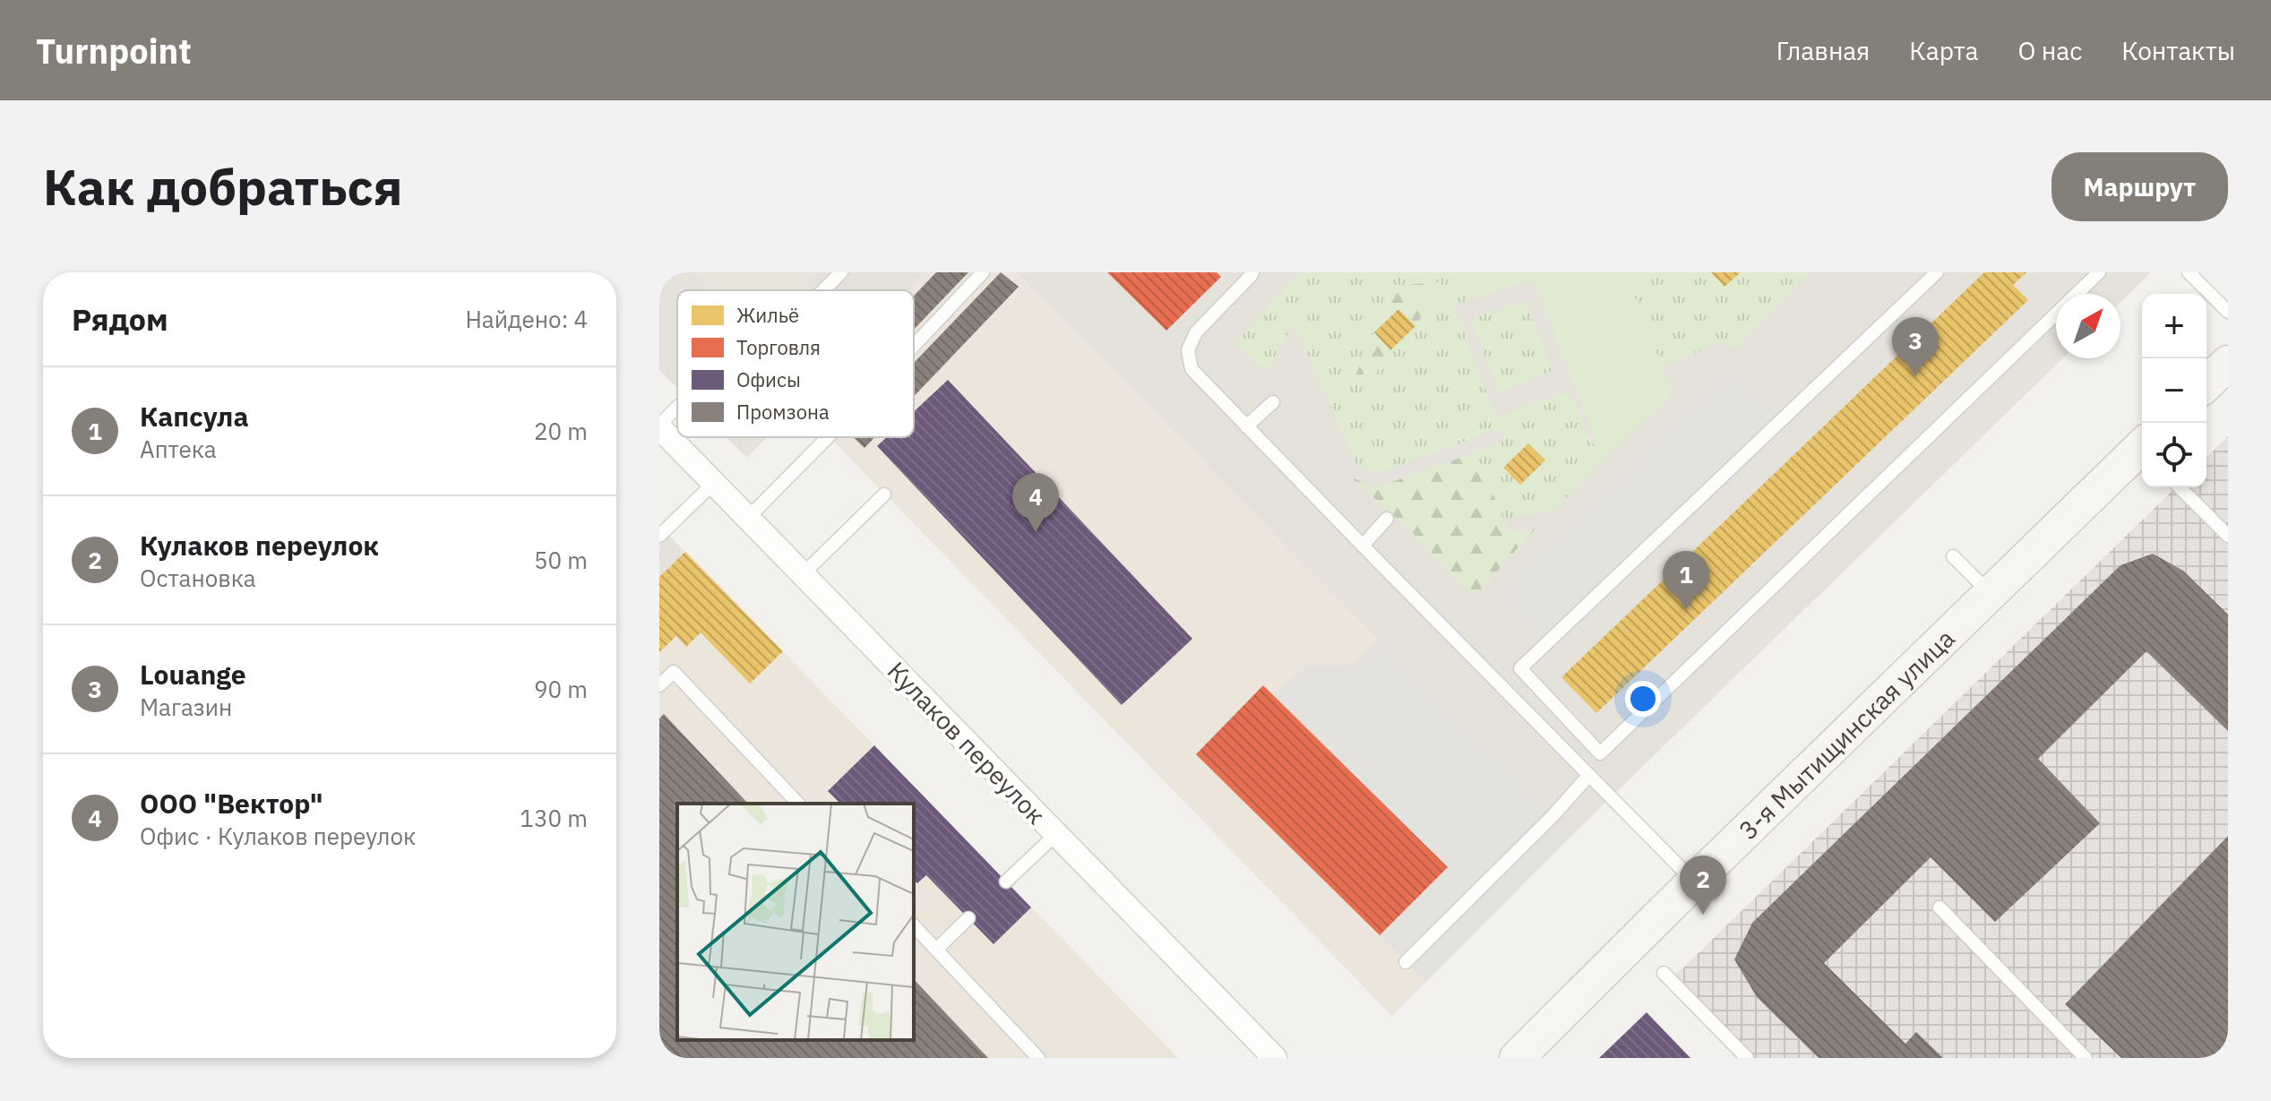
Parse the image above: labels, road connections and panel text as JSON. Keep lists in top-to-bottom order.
{
  "streets": {
    "street": ["3-я Мытищинская улица", "Кулаков переулок"]
  },
  "legend": [
    "Жильё",
    "Торговля",
    "Офисы",
    "Промзона"
  ],
  "north": "top right",
  "page": {
    "header": "Turnpoint",
    "nav": [
      "Главная",
      "Карта",
      "О нас",
      "Контакты"
    ],
    "buttons": "Маршрут",
    "title": "Как добраться",
    "heading": ["Рядом", "Найдено: 4"],
    "map_buttons": ["+", "−"],
    "pins": [
      "3",
      "4",
      "1",
      "2"
    ],
    "list": [
      {
        "mark": "1",
        "name": "Капсула",
        "note": "Аптека",
        "value": "20 m"
      },
      {
        "mark": "2",
        "name": "Кулаков переулок",
        "note": "Остановка",
        "value": "50 m"
      },
      {
        "mark": "3",
        "name": "Louange",
        "note": "Магазин",
        "value": "90 m"
      },
      {
        "mark": "4",
        "name": "ООО \"Вектор\"",
        "note": "Офис · Кулаков переулок",
        "value": "130 m"
      }
    ]
  }
}
